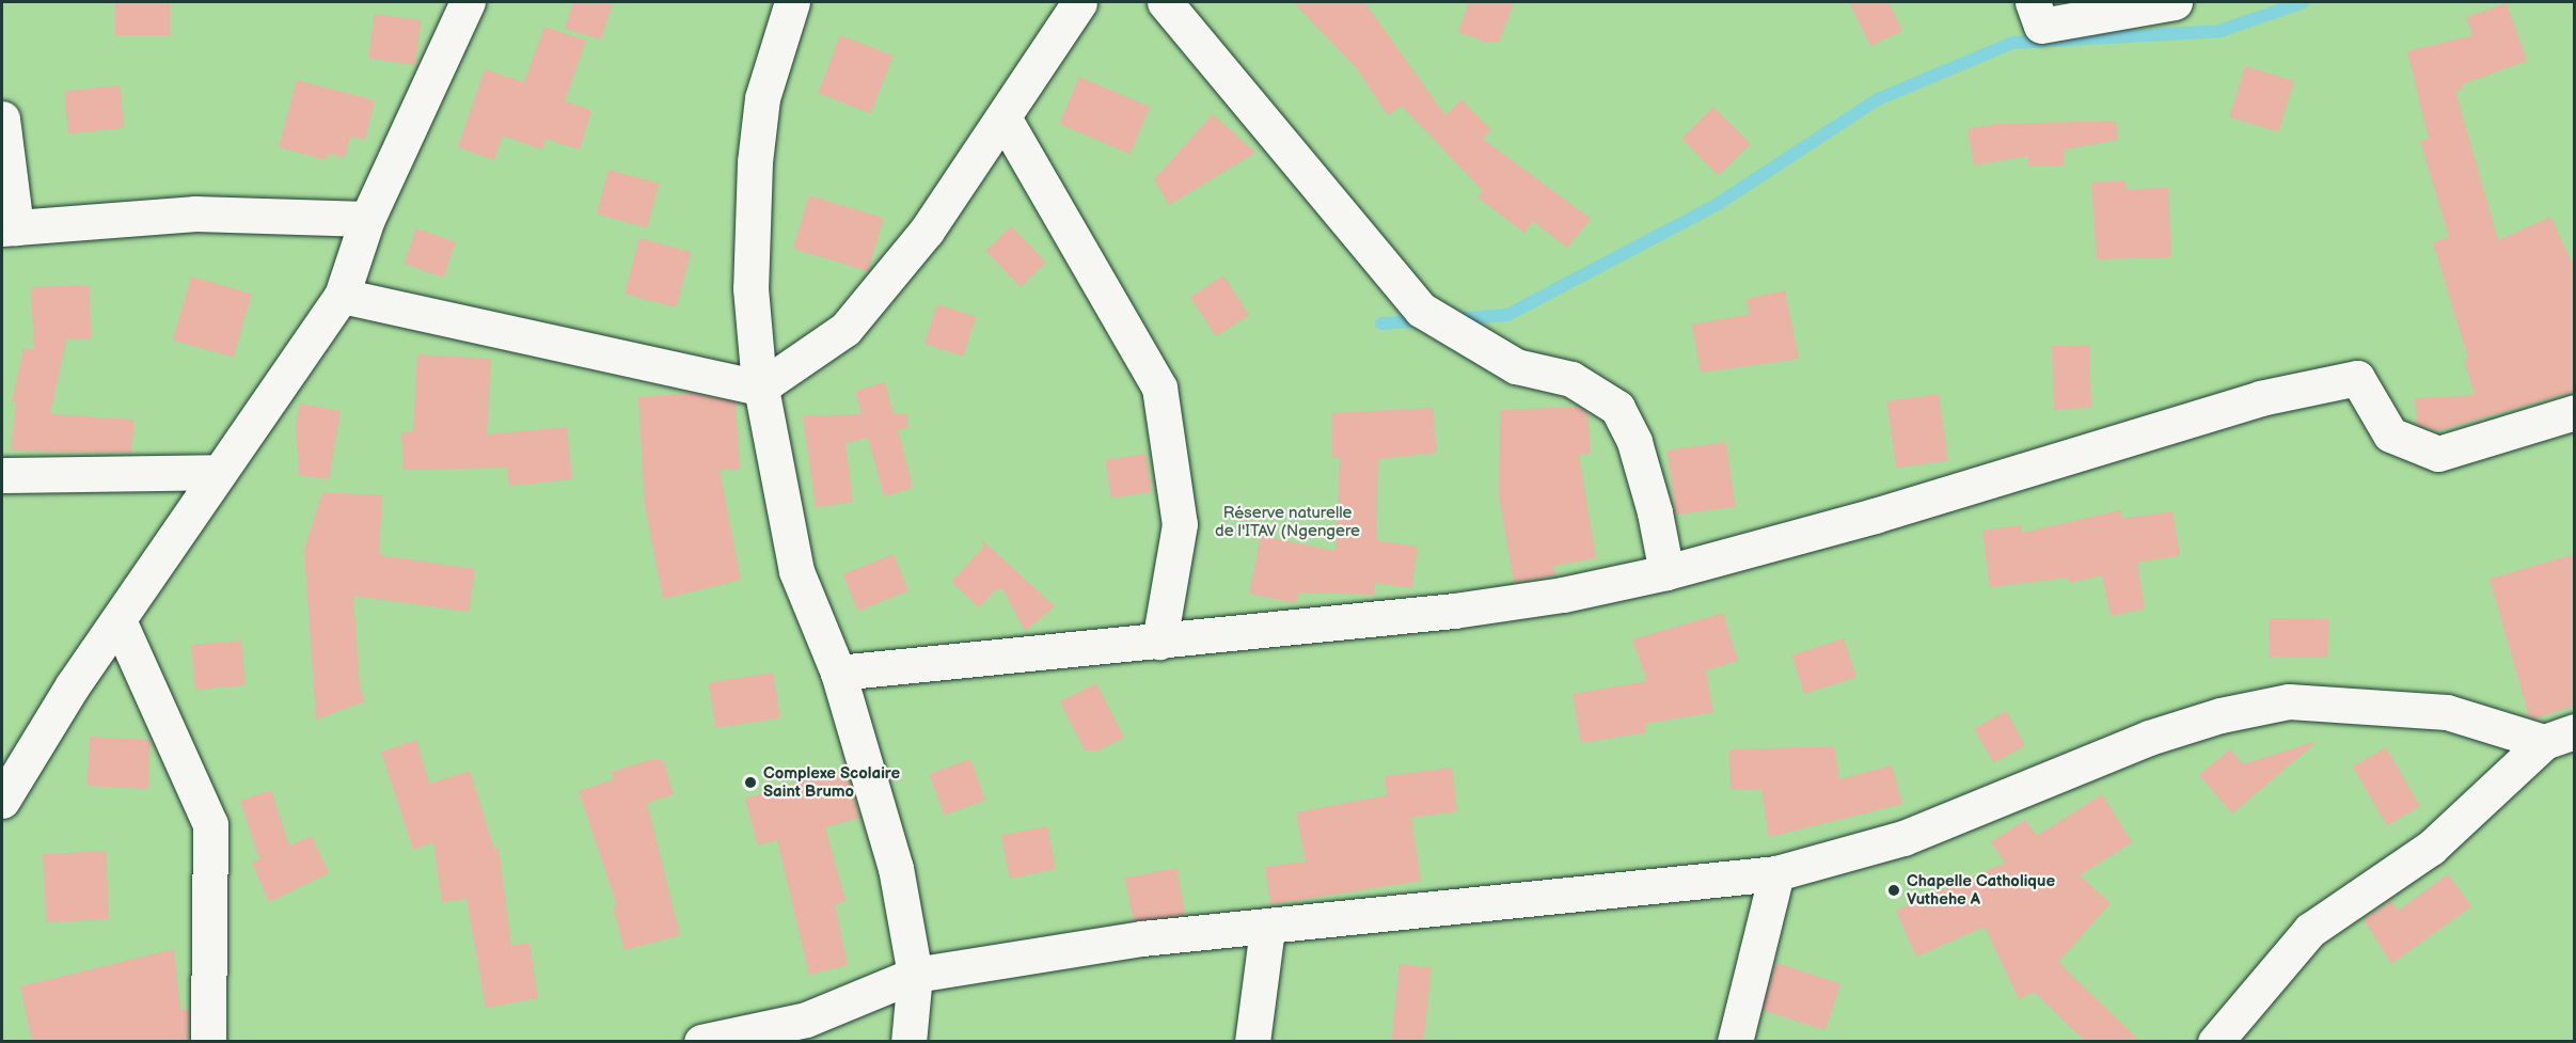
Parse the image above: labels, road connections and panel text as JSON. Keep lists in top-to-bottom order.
{
  "parks": ["Réserve naturelle de l'ITAV (Ngengere"],
  "places": ["Complexe Scolaire Saint Brumo", "Chapelle Catholique Vuthehe A"]
}
